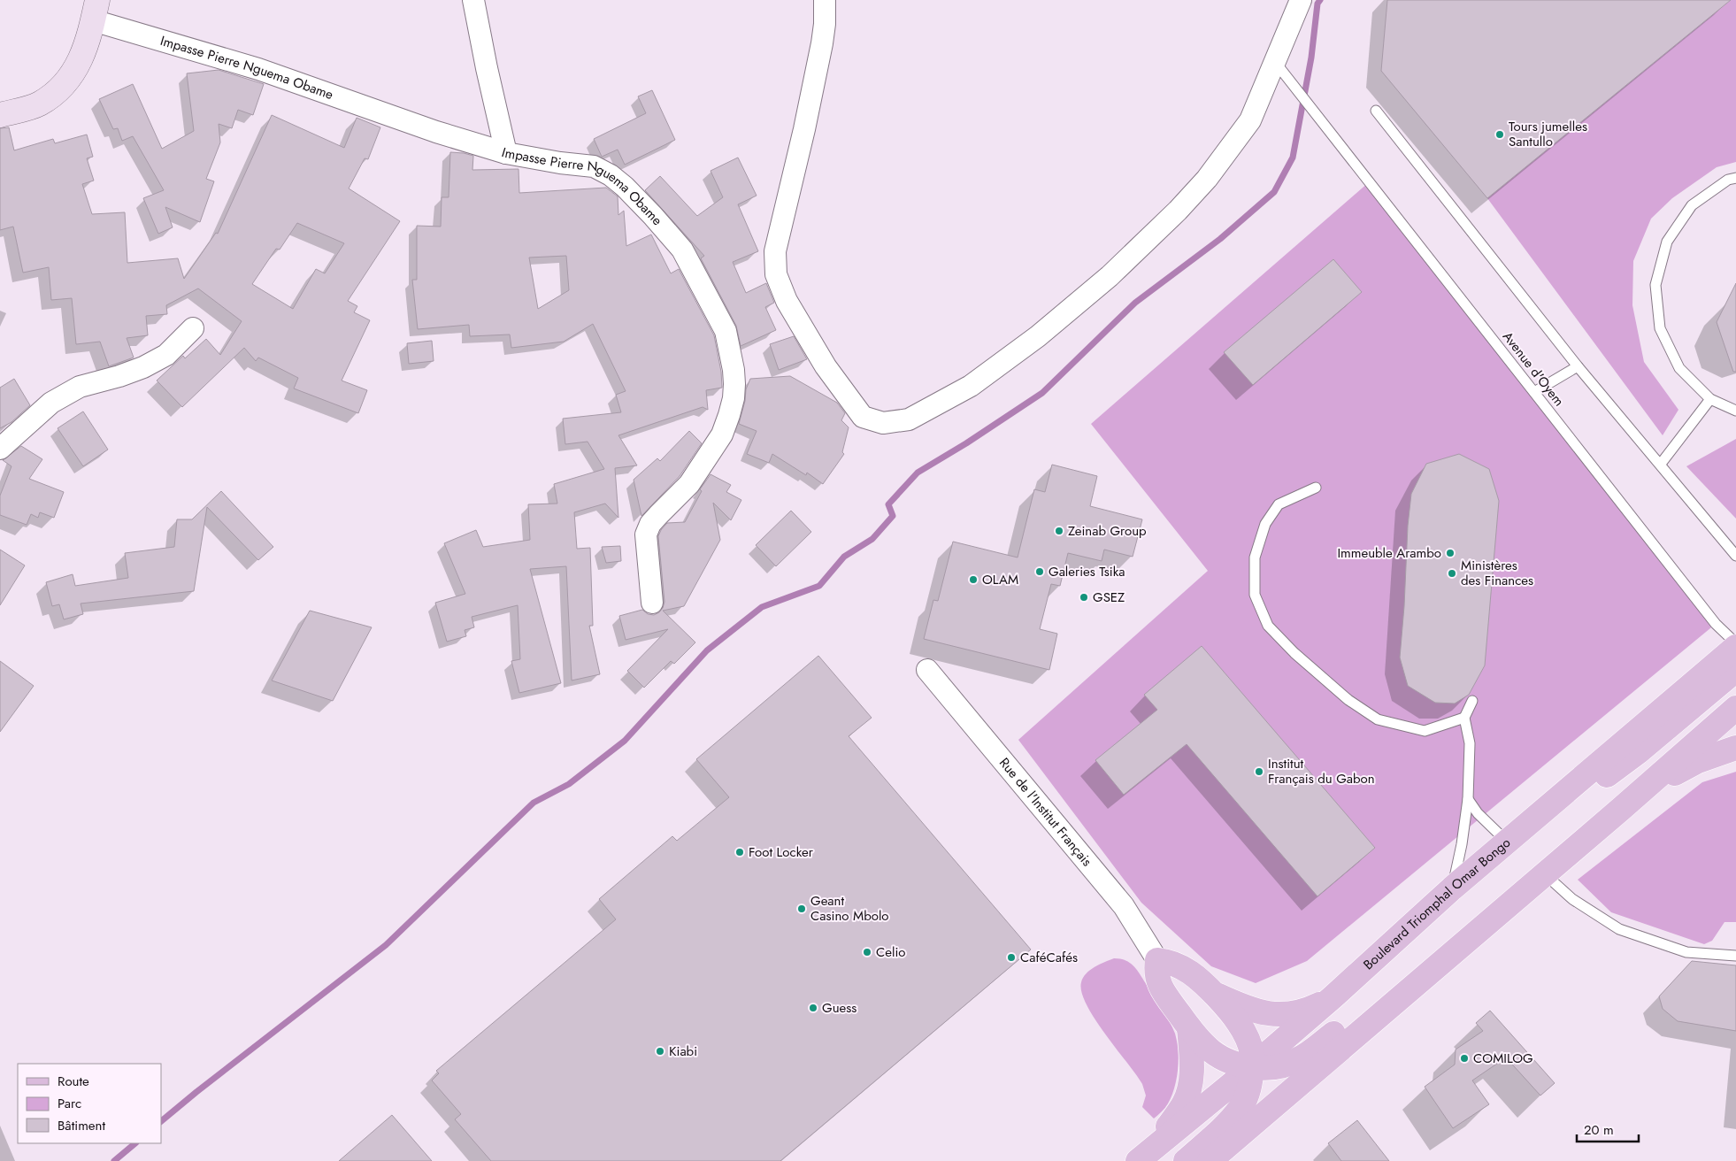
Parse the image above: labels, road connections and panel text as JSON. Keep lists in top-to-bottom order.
{
  "streets": {
    "main road": ["Boulevard Triomphal Omar Bongo"],
    "street": ["Impasse Pierre Nguema Obame", "Rue de l'Institut Français"],
    "lane": ["Avenue d'Oyem"]
  },
  "places": [
    "Tours jumelles Santullo",
    "Zeinab Group",
    "Immeuble Arambo",
    "Galeries Tsika",
    "Ministères des Finances",
    "OLAM",
    "GSEZ",
    "Institut Français du Gabon",
    "Foot Locker",
    "Geant Casino Mbolo",
    "Celio",
    "CaféCafés",
    "Guess",
    "Kiabi",
    "COMILOG"
  ],
  "legend": ["Route", "Parc", "Bâtiment"],
  "scale_bar": "20 m"
}
